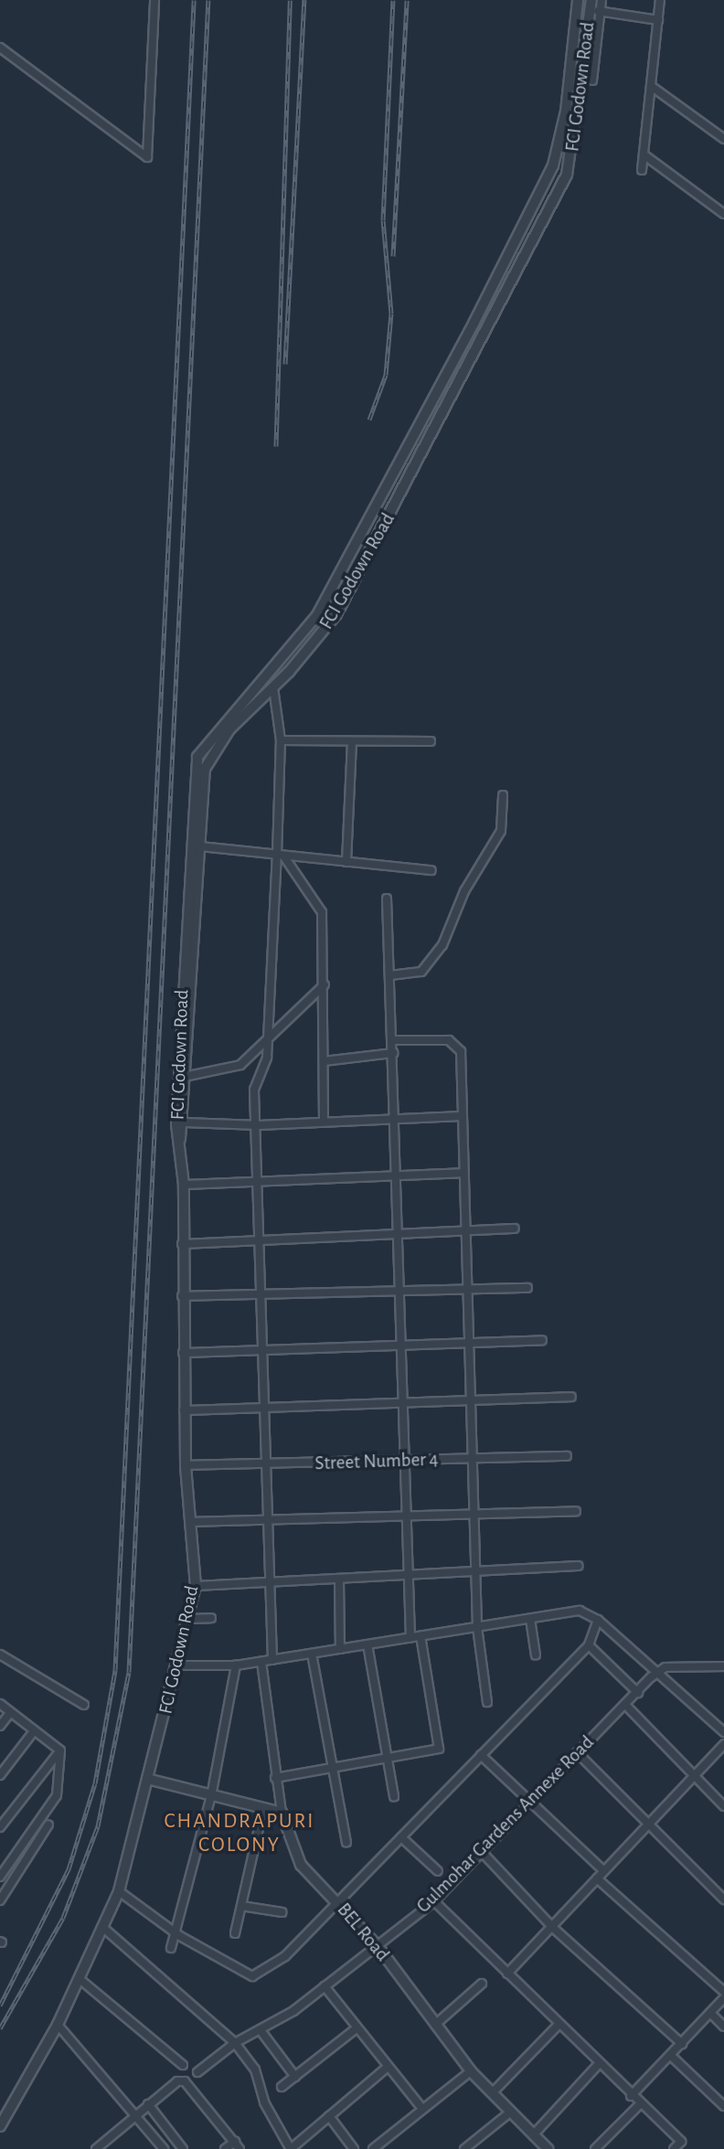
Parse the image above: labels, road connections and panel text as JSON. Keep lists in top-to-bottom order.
{
  "streets": {
    "street": [
      "FCI Godown Road",
      "Street Number 4",
      "Gulmohar Gardens Annexe Road",
      "BEL Road"
    ]
  },
  "crossings": [
    ["FCI Godown Road", "Street Number 4"],
    ["Gulmohar Gardens Annexe Road", "BEL Road"]
  ],
  "districts": ["CHANDRAPURI COLONY"]
}
